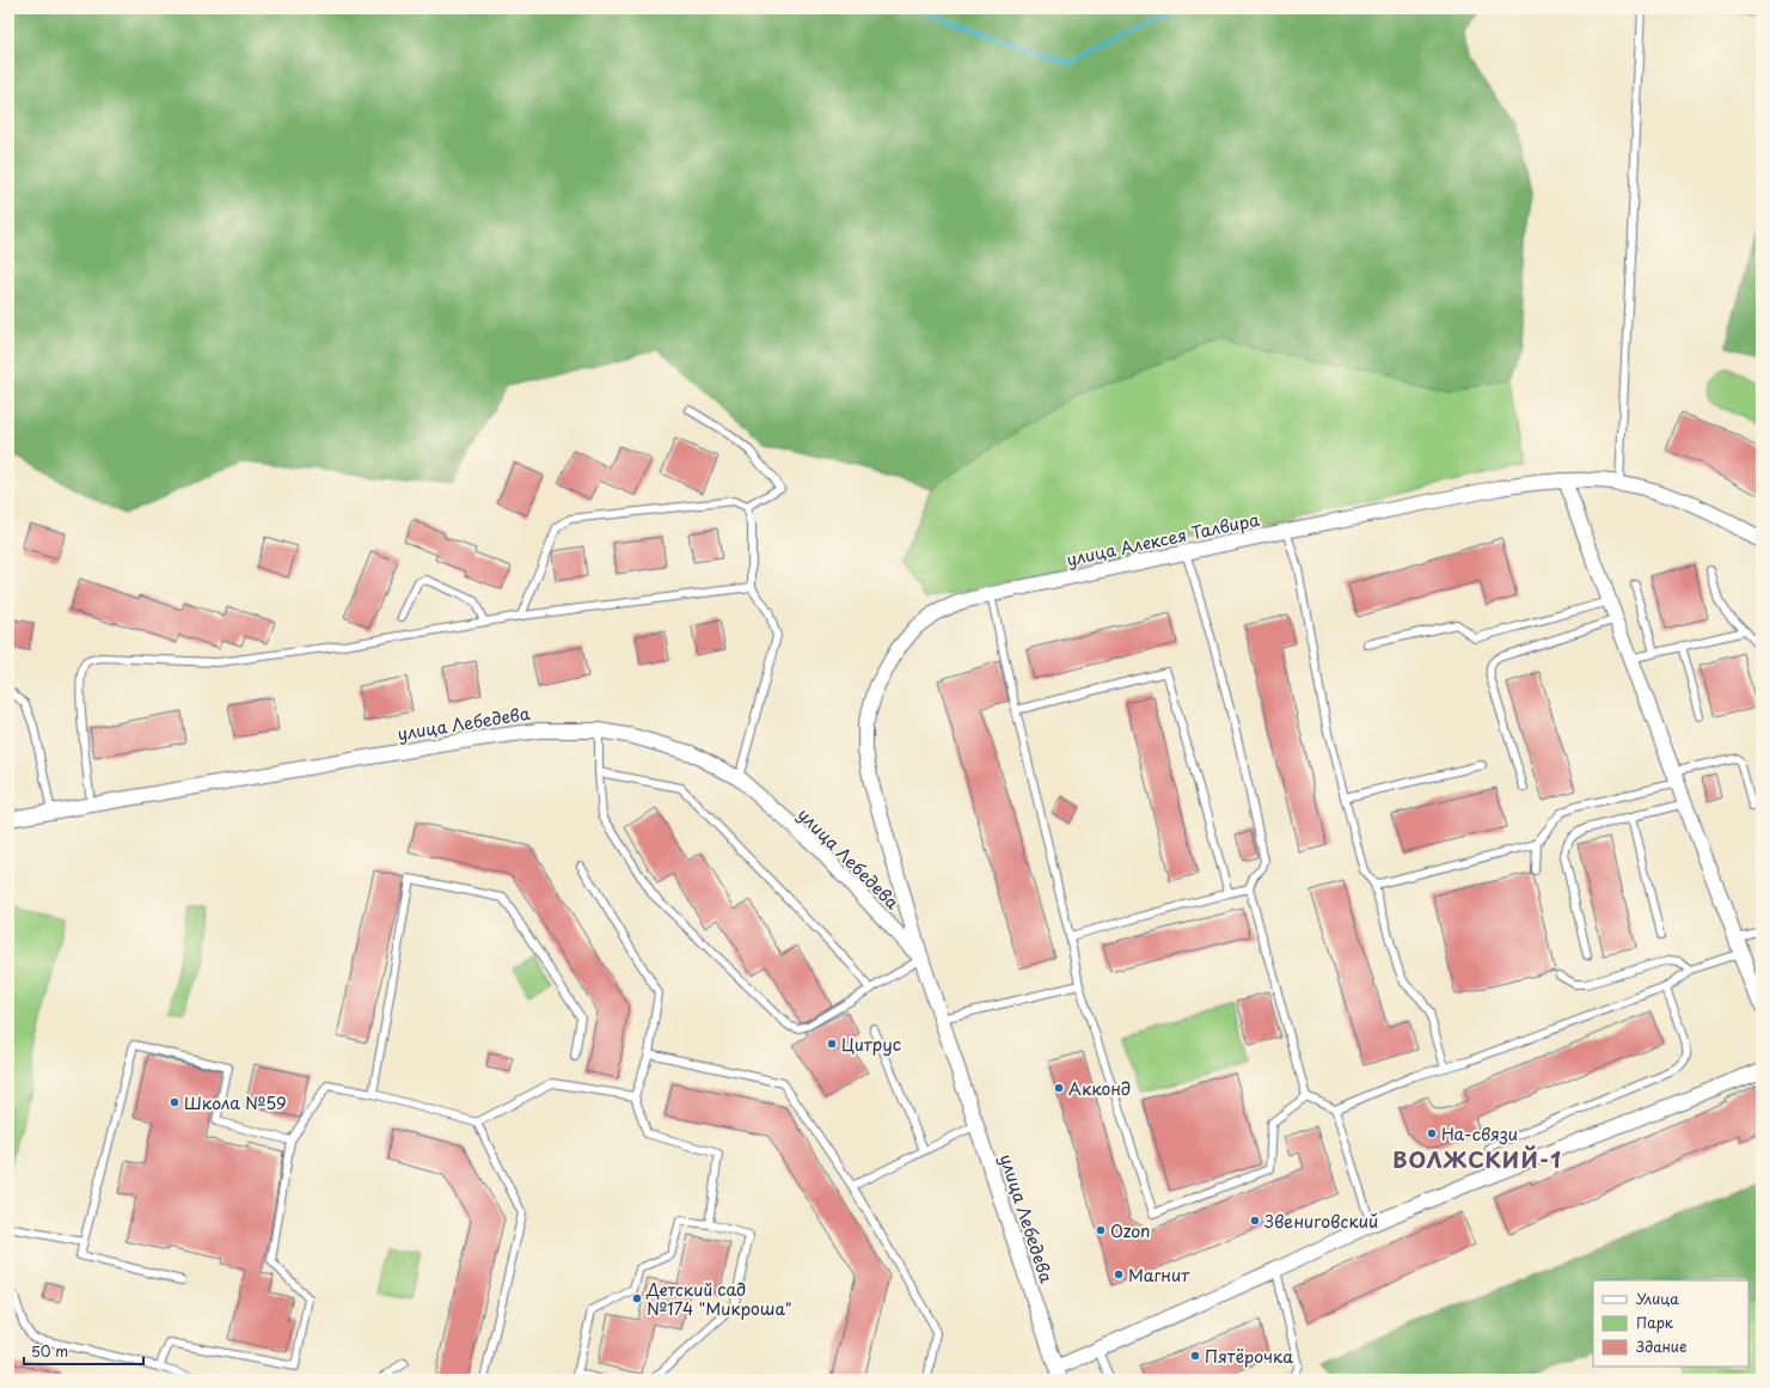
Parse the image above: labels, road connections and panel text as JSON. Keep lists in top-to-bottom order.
{
  "streets": {
    "street": ["улица Алексея Талвира", "улица Лебедева"]
  },
  "crossings": [
    ["улица Алексея Талвира", "улица Лебедева"]
  ],
  "districts": ["ВОЛЖСКИЙ-1"],
  "places": [
    "Цитрус",
    "Акконд",
    "Школа №59",
    "На-связи",
    "Звениговский",
    "Ozon",
    "Магнит",
    "Детский сад №174 \"Микроша\"",
    "Пятёрочка"
  ],
  "legend": ["Улица", "Парк", "Здание"],
  "scale_bar": "50 m"
}
